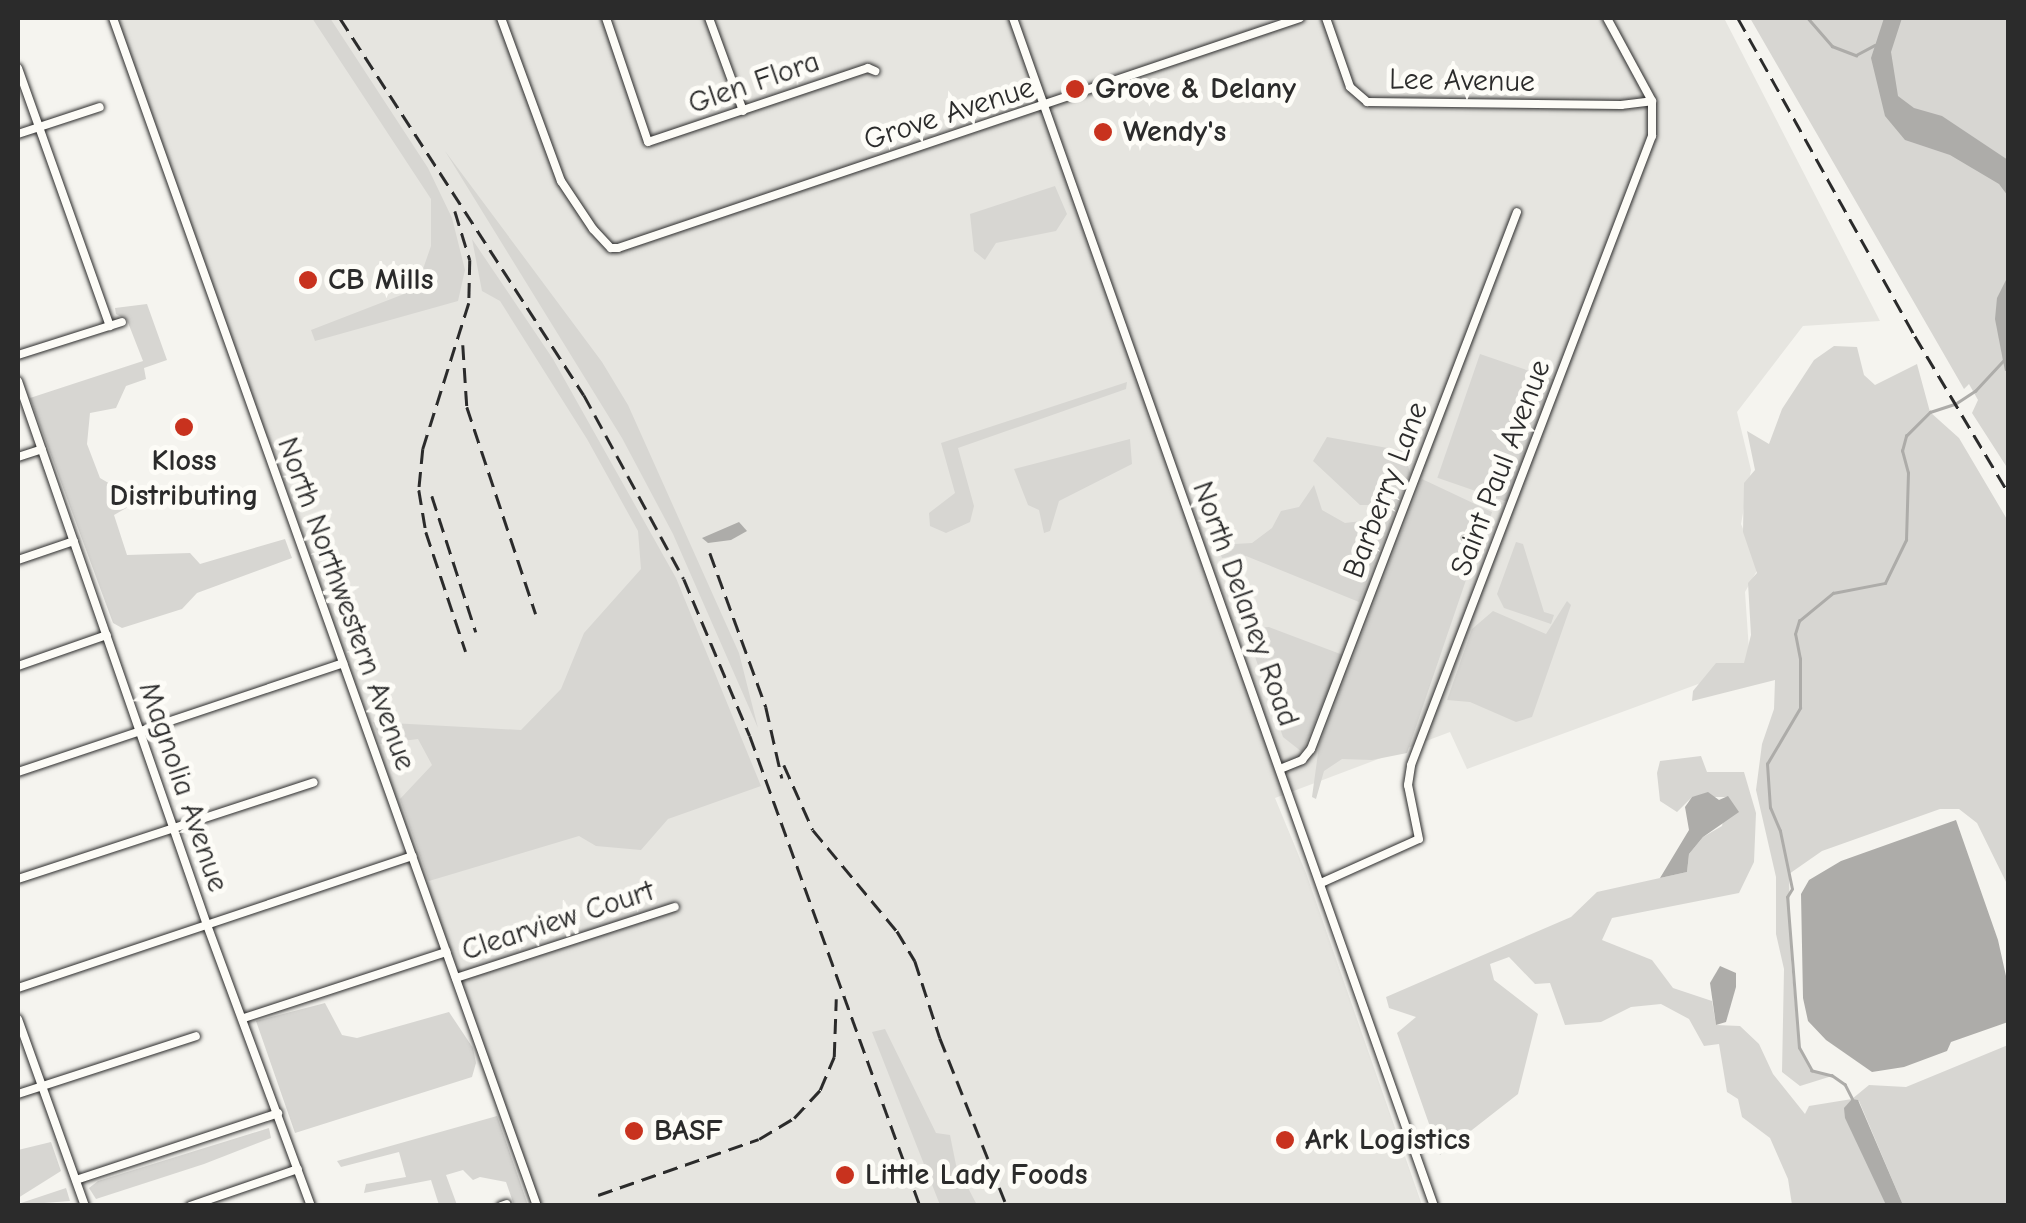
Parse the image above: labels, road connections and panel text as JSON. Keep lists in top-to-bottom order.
{
  "streets": {
    "street": [
      "Lee Avenue",
      "Glen Flora",
      "Grove Avenue",
      "Saint Paul Avenue",
      "Barberry Lane",
      "North Northwestern Avenue",
      "North Delaney Road",
      "Magnolia Avenue",
      "Clearview Court"
    ]
  },
  "crossings": [
    ["Lee Avenue", "Saint Paul Avenue"],
    ["Grove Avenue", "North Delaney Road"],
    ["Saint Paul Avenue", "North Delaney Road"],
    ["Barberry Lane", "North Delaney Road"],
    ["North Northwestern Avenue", "Clearview Court"]
  ],
  "places": [
    "Grove & Delany",
    "Wendy's",
    "CB Mills",
    "Kloss Distributing",
    "BASF",
    "Ark Logistics",
    "Little Lady Foods"
  ]
}
